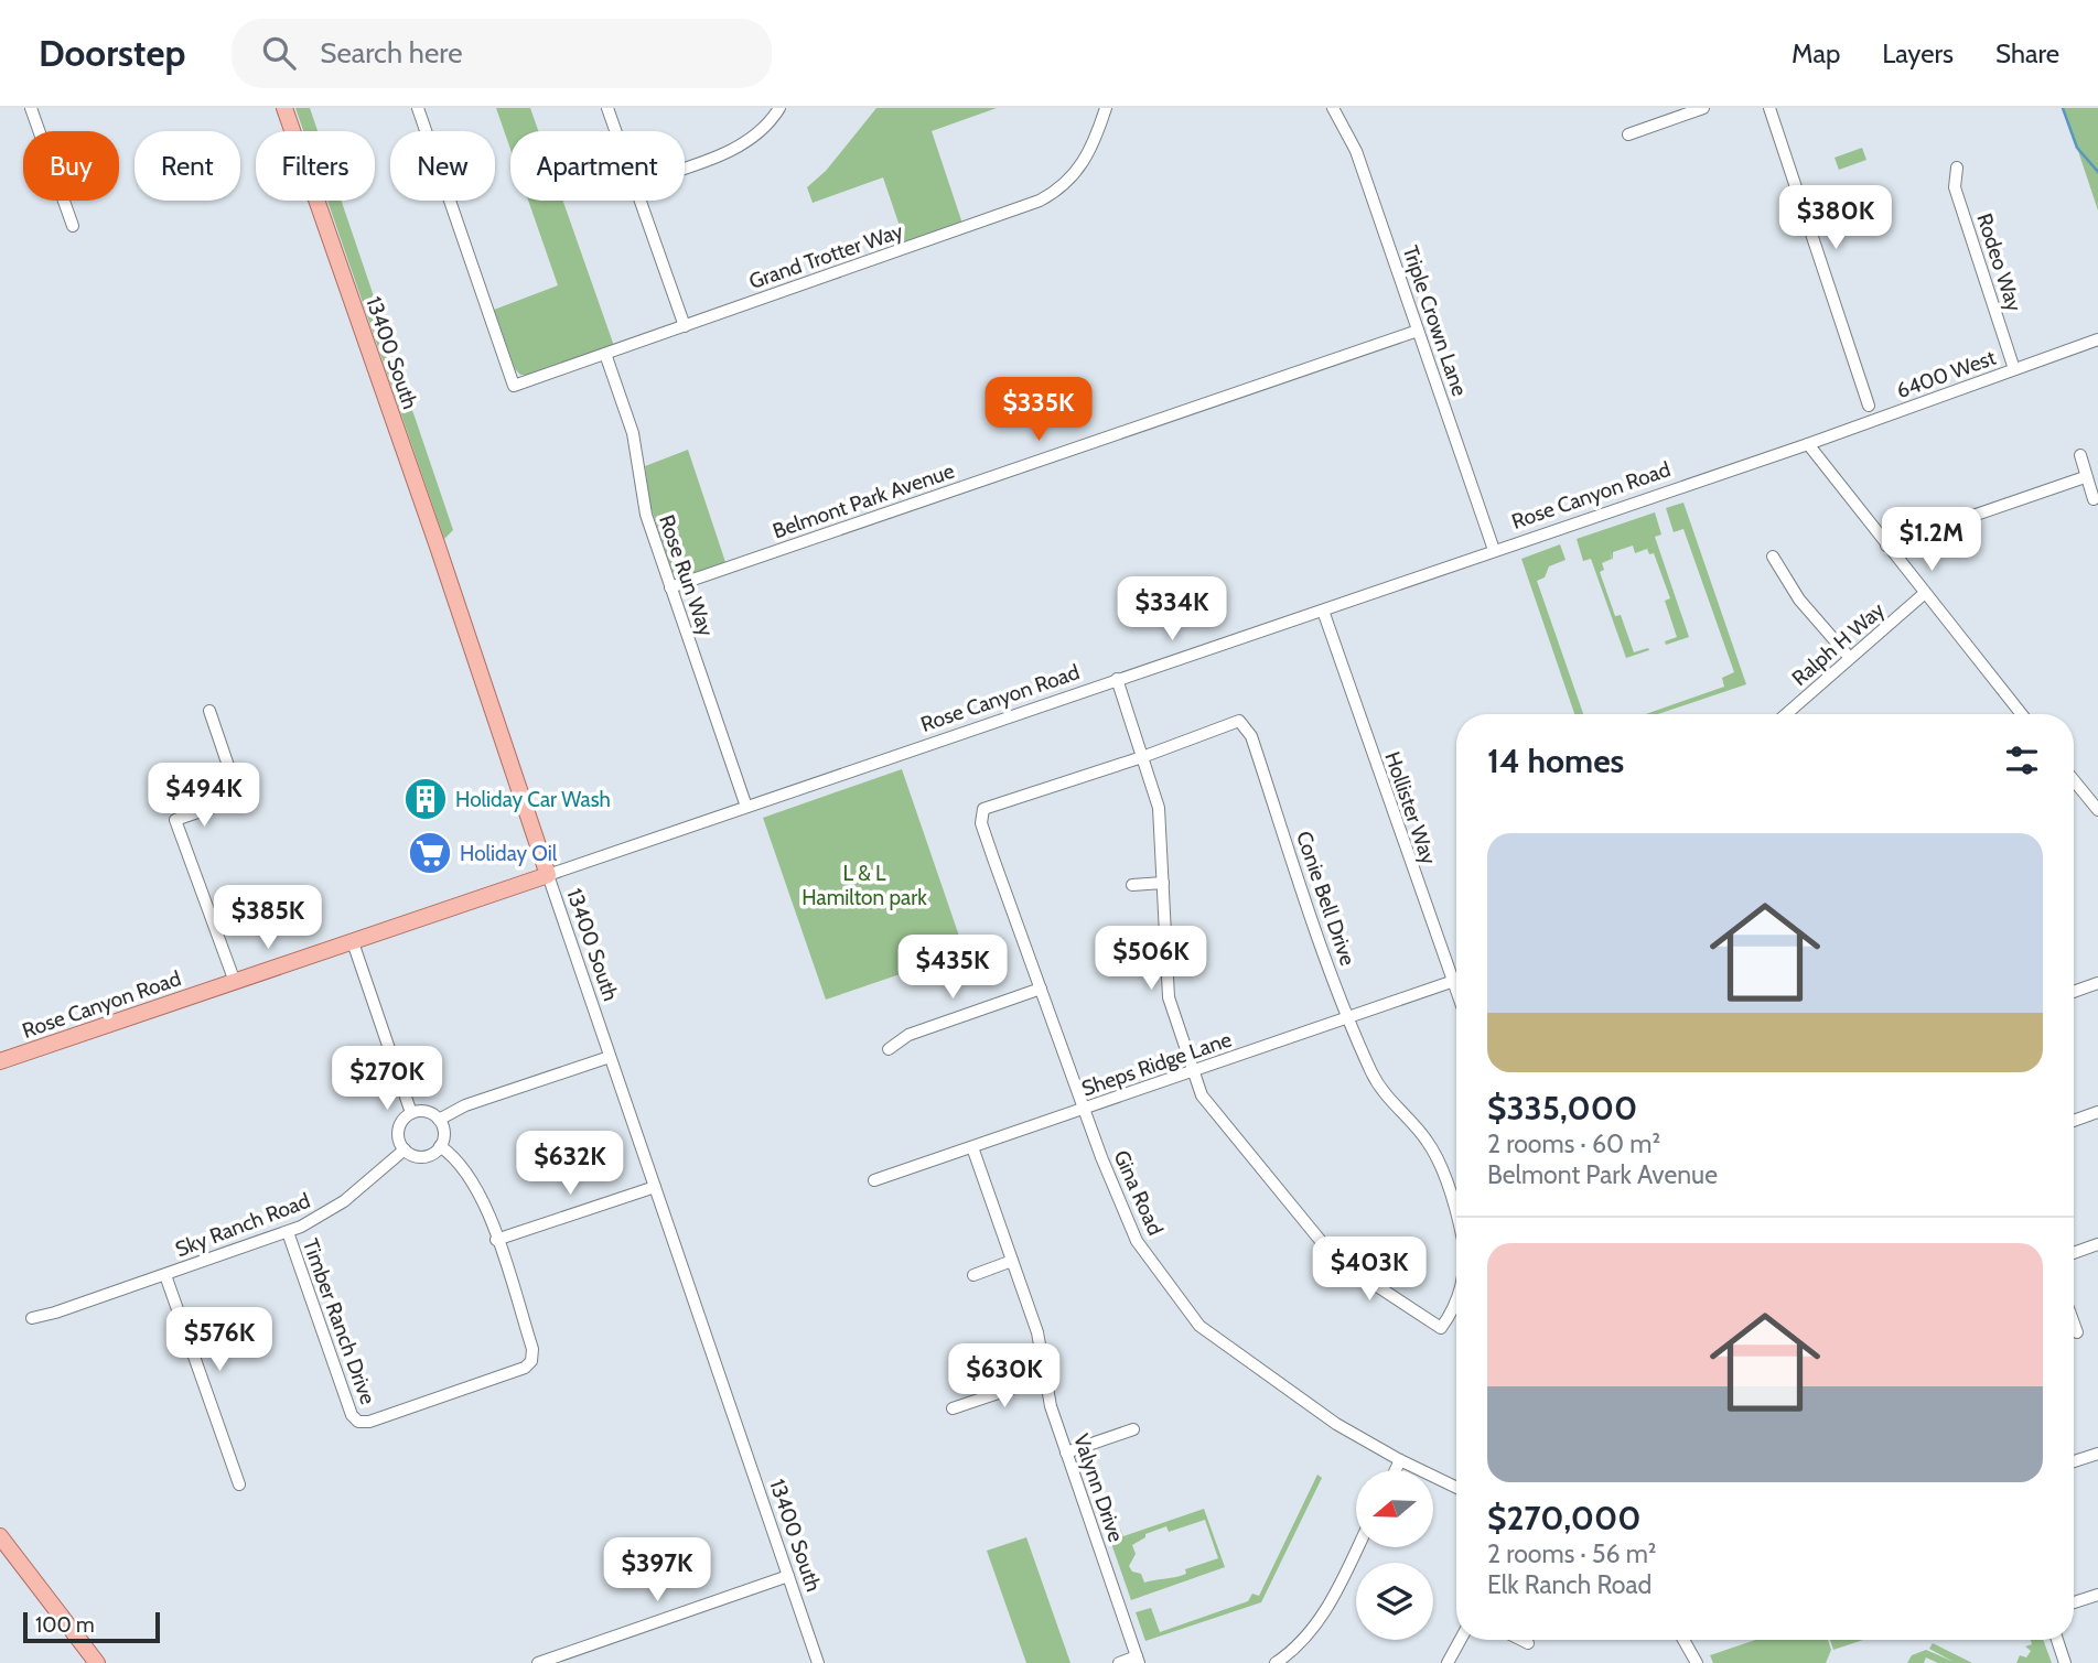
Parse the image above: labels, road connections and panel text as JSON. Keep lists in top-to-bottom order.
{
  "streets": {
    "main road": ["13400 South", "Rose Canyon Road"],
    "street": [
      "Grand Trotter Way",
      "Rodeo Way",
      "Triple Crown Lane",
      "6400 West",
      "Belmont Park Avenue",
      "Rose Run Way",
      "Ralph H Way",
      "Hollister Way",
      "Conie Bell Drive",
      "Sheps Ridge Lane",
      "Gina Road",
      "Sky Ranch Road",
      "Timber Ranch Drive",
      "Valynn Drive"
    ]
  },
  "crossings": [
    ["Grand Trotter Way", "Rose Run Way"],
    ["Rodeo Way", "6400 West"],
    ["Triple Crown Lane", "Rose Canyon Road"],
    ["Triple Crown Lane", "Belmont Park Avenue"],
    ["13400 South", "Rose Canyon Road"],
    ["6400 West", "Rose Canyon Road"],
    ["Rose Canyon Road", "Rose Run Way"],
    ["Rose Canyon Road", "Hollister Way"],
    ["Belmont Park Avenue", "Rose Run Way"],
    ["Hollister Way", "Sheps Ridge Lane"],
    ["Conie Bell Drive", "Sheps Ridge Lane"],
    ["Conie Bell Drive", "Gina Road"],
    ["Sheps Ridge Lane", "Gina Road"],
    ["Sheps Ridge Lane", "Valynn Drive"],
    ["Sky Ranch Road", "Timber Ranch Drive"]
  ],
  "parks": ["L & L Hamilton park"],
  "places": {
    "building": ["Holiday Car Wash"],
    "supermarket": ["Holiday Oil"]
  },
  "scale_bar": "100 m",
  "north": "left",
  "page": {
    "header": "Doorstep",
    "search": "Search here",
    "nav": ["Map", "Layers", "Share"],
    "chip": [
      "Buy",
      "Rent",
      "Filters",
      "New",
      "Apartment"
    ],
    "price": [
      "$380K",
      "$335K",
      "$1.2M",
      "$334K",
      "$494K",
      "$385K",
      "$506K",
      "$435K",
      "$270K",
      "$632K",
      "$403K",
      "$576K",
      "$630K",
      "$397K"
    ],
    "heading": "14 homes",
    "list": [
      {
        "name": "$335,000",
        "note": "2 rooms · 60 m² · Belmont Park Avenue"
      },
      {
        "name": "$270,000",
        "note": "2 rooms · 56 m² · Elk Ranch Road"
      }
    ],
    "scale": "100 m"
  }
}
